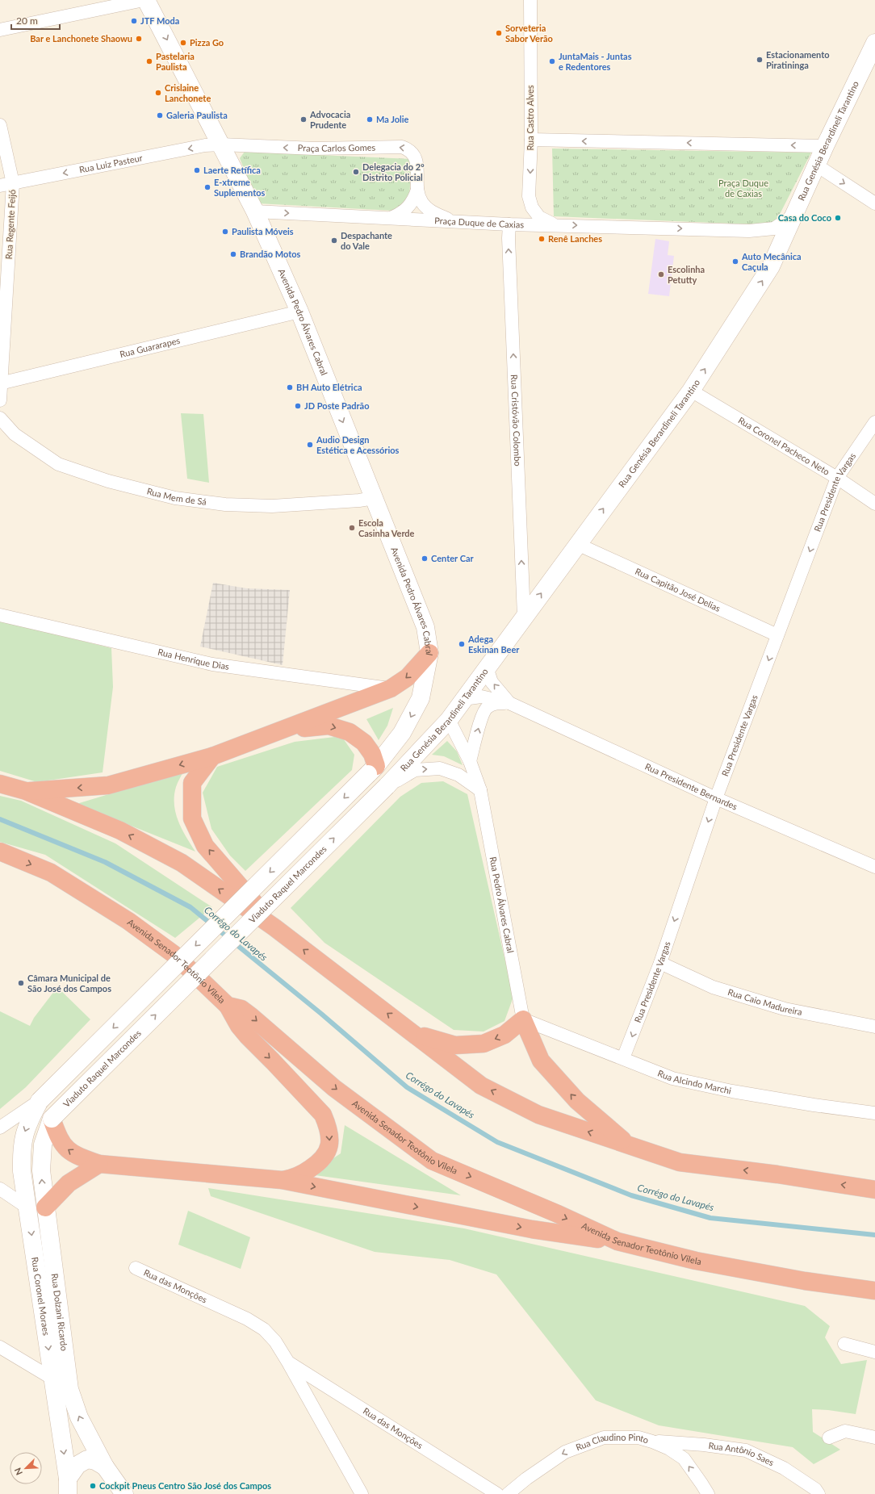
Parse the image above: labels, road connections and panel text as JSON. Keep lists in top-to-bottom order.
{
  "streets": {
    "highway": ["Avenida Senador Teotônio Vilela"],
    "main road": [
      "Rua Genésia Berardineli Tarantino",
      "Avenida Pedro Álvares Cabral",
      "Viaduto Raquel Marcondes",
      "Rua Coronel Moraes",
      "Rua Dolzani Ricardo"
    ],
    "street": [
      "Rua Castro Alves",
      "Praça Carlos Gomes",
      "Rua Luiz Pasteur",
      "Praça Duque de Caxias",
      "Rua Regente Feijó",
      "Rua Guararapes",
      "Rua Cristóvão Colombo",
      "Rua Coronel Pacheco Neto",
      "Rua Presidente Vargas",
      "Rua Mem de Sá",
      "Rua Capitão José Delias",
      "Rua Henrique Dias",
      "Rua Presidente Bernardes",
      "Rua Pedro Álvares Cabral",
      "Rua Caio Madureira",
      "Rua Alcindo Marchi",
      "Rua das Monções",
      "Rua Claudino Pinto",
      "Rua Antônio Saes"
    ]
  },
  "crossings": [
    ["Rua Castro Alves", "Praça Duque de Caxias"],
    ["Rua Genésia Berardineli Tarantino", "Praça Duque de Caxias"],
    ["Rua Genésia Berardineli Tarantino", "Rua Cristóvão Colombo"],
    ["Rua Genésia Berardineli Tarantino", "Rua Coronel Pacheco Neto"],
    ["Rua Genésia Berardineli Tarantino", "Rua Capitão José Delias"],
    ["Rua Genésia Berardineli Tarantino", "Rua Presidente Bernardes"],
    ["Rua Genésia Berardineli Tarantino", "Viaduto Raquel Marcondes"],
    ["Rua Genésia Berardineli Tarantino", "Rua Pedro Álvares Cabral"],
    ["Praça Carlos Gomes", "Rua Luiz Pasteur"],
    ["Praça Carlos Gomes", "Praça Duque de Caxias"],
    ["Praça Carlos Gomes", "Avenida Pedro Álvares Cabral"],
    ["Rua Luiz Pasteur", "Rua Regente Feijó"],
    ["Rua Luiz Pasteur", "Avenida Pedro Álvares Cabral"],
    ["Praça Duque de Caxias", "Avenida Pedro Álvares Cabral"],
    ["Praça Duque de Caxias", "Rua Cristóvão Colombo"],
    ["Rua Regente Feijó", "Rua Guararapes"],
    ["Avenida Pedro Álvares Cabral", "Rua Guararapes"],
    ["Avenida Pedro Álvares Cabral", "Rua Mem de Sá"],
    ["Rua Coronel Pacheco Neto", "Rua Presidente Vargas"],
    ["Rua Presidente Vargas", "Rua Capitão José Delias"],
    ["Rua Presidente Vargas", "Rua Presidente Bernardes"],
    ["Rua Presidente Vargas", "Rua Caio Madureira"],
    ["Rua Presidente Vargas", "Rua Alcindo Marchi"],
    ["Viaduto Raquel Marcondes", "Rua Dolzani Ricardo"],
    ["Rua Pedro Álvares Cabral", "Rua Alcindo Marchi"],
    ["Rua Claudino Pinto", "Rua Antônio Saes"]
  ],
  "one_way": [
    "Rua Castro Alves",
    "Rua Genésia Berardineli Tarantino",
    "Praça Carlos Gomes",
    "Rua Luiz Pasteur",
    "Avenida Pedro Álvares Cabral",
    "Rua Cristóvão Colombo",
    "Rua Presidente Vargas",
    "Rua Coronel Moraes",
    "Rua Dolzani Ricardo",
    "Rua Claudino Pinto"
  ],
  "water": ["Corrégo do Lavapés"],
  "parks": ["Praça Duque de Caxias"],
  "places": [
    "JTF Moda",
    "Sorveteria Sabor Verão",
    "Bar e Lanchonete Shaowu",
    "Pizza Go",
    "Estacionamento Piratininga",
    "Pastelaria Paulista",
    "JuntaMais - Juntas e Redentores",
    "Crislaine Lanchonete",
    "Galeria Paulista",
    "Advocacia Prudente",
    "Ma Jolie",
    "Laerte Retífica",
    "Delegacia do 2º Distrito Policial",
    "E-xtreme Suplementos",
    "Casa do Coco",
    "Paulista Móveis",
    "Renê Lanches",
    "Despachante do Vale",
    "Brandão Motos",
    "Auto Mecânica Caçula",
    "Escolinha Petutty",
    "BH Auto Elétrica",
    "JD Poste Padrão",
    "Audio Design Estética e Acessórios",
    "Escola Casinha Verde",
    "Center Car",
    "Adega Eskinan Beer",
    "Câmara Municipal de São José dos Campos",
    "Cockpit Pneus Centro São José dos Campos"
  ],
  "scale_bar": "20 m",
  "north": "bottom left"
}
